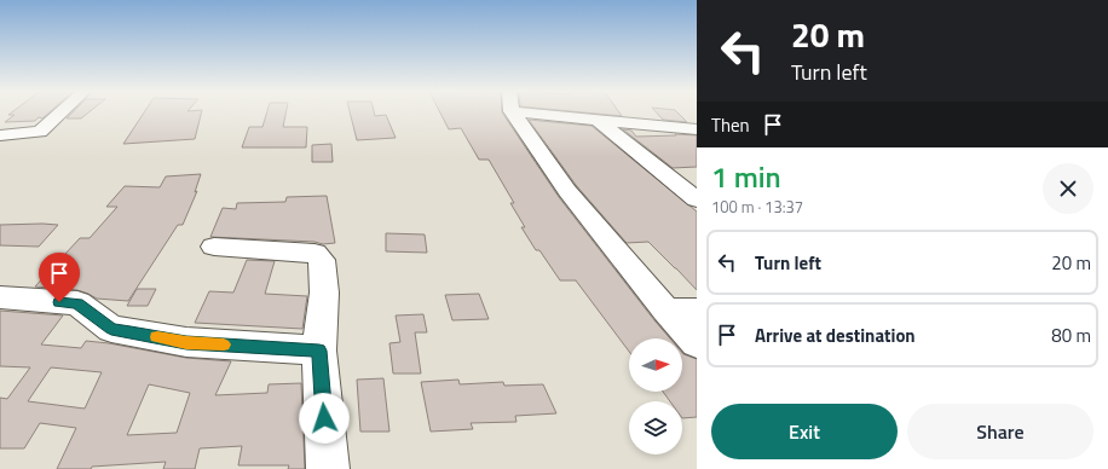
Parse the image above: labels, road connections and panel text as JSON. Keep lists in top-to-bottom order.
{
  "north": "right",
  "page": {
    "turn": ["20 m", "Turn left"],
    "then": "Then",
    "heading": ["1 min", "100 m · 13:37"],
    "list": [
      {
        "name": "Turn left",
        "value": "20 m"
      },
      {
        "name": "Arrive at destination",
        "value": "80 m"
      }
    ],
    "buttons": ["Exit", "Share"]
  }
}
